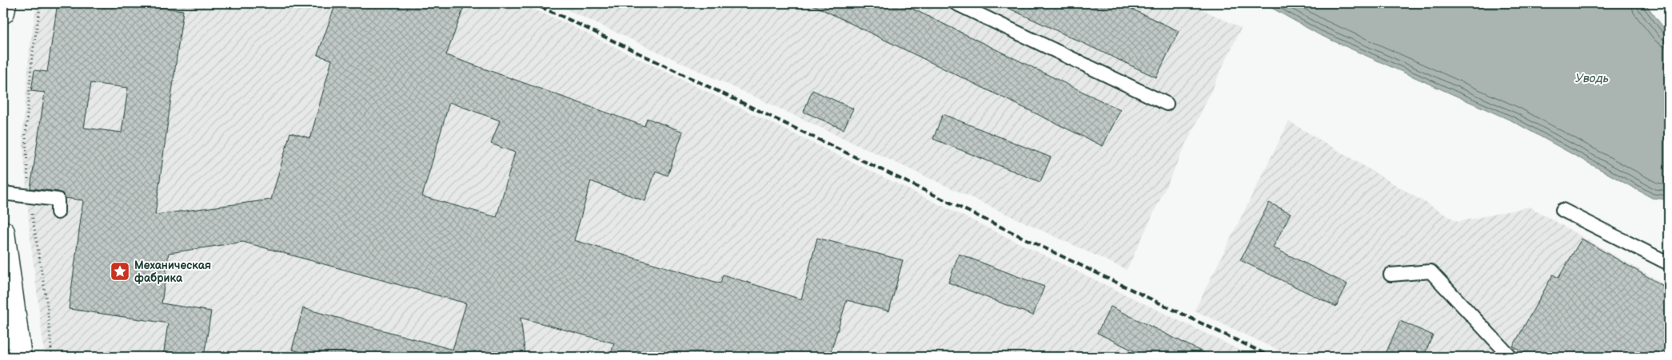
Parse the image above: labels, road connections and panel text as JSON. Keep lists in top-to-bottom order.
{
  "water": ["Уводь"],
  "places": {
    "place": ["Механическая фабрика"]
  }
}
